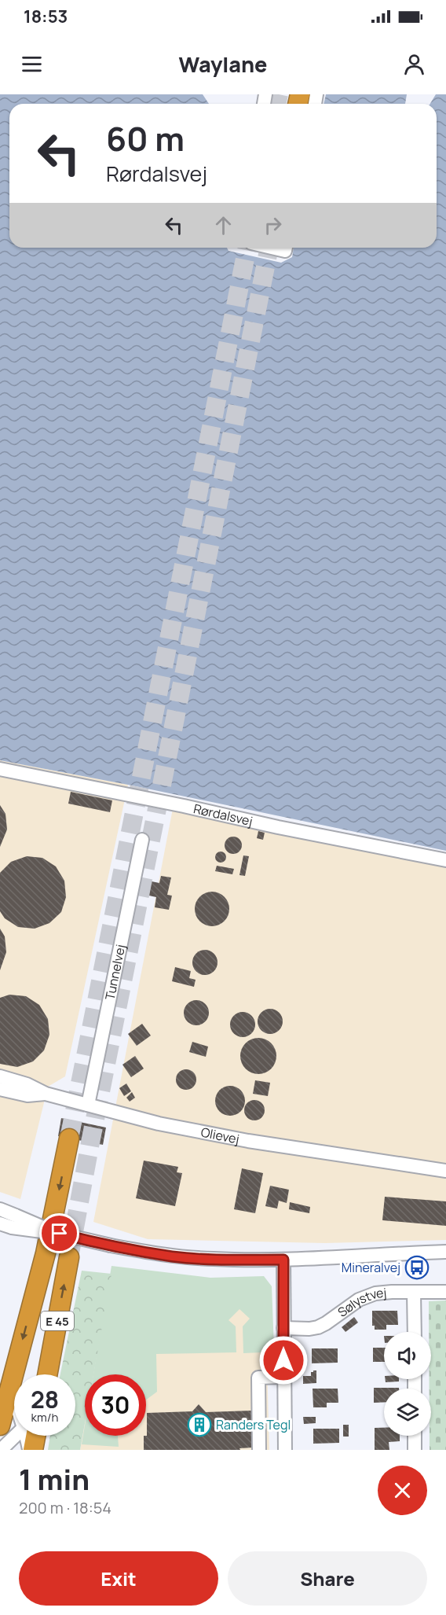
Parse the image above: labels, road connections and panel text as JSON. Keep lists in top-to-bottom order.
{
  "streets": {
    "highway": ["E 45"],
    "street": [
      "Rørdalsvej",
      "Tunnelvej",
      "Olievej",
      "Sølystvej"
    ]
  },
  "crossings": [
    ["Tunnelvej", "Olievej"]
  ],
  "places": {
    "bus stop": ["Mineralvej"],
    "building": ["Randers Tegl"]
  },
  "page": {
    "status": "18:53",
    "header": "Waylane",
    "turn": ["60 m", "Rørdalsvej"],
    "speed": "28 km/h",
    "limit": "30",
    "heading": ["1 min", "200 m · 18:54"],
    "buttons": ["Exit", "Share"]
  }
}
